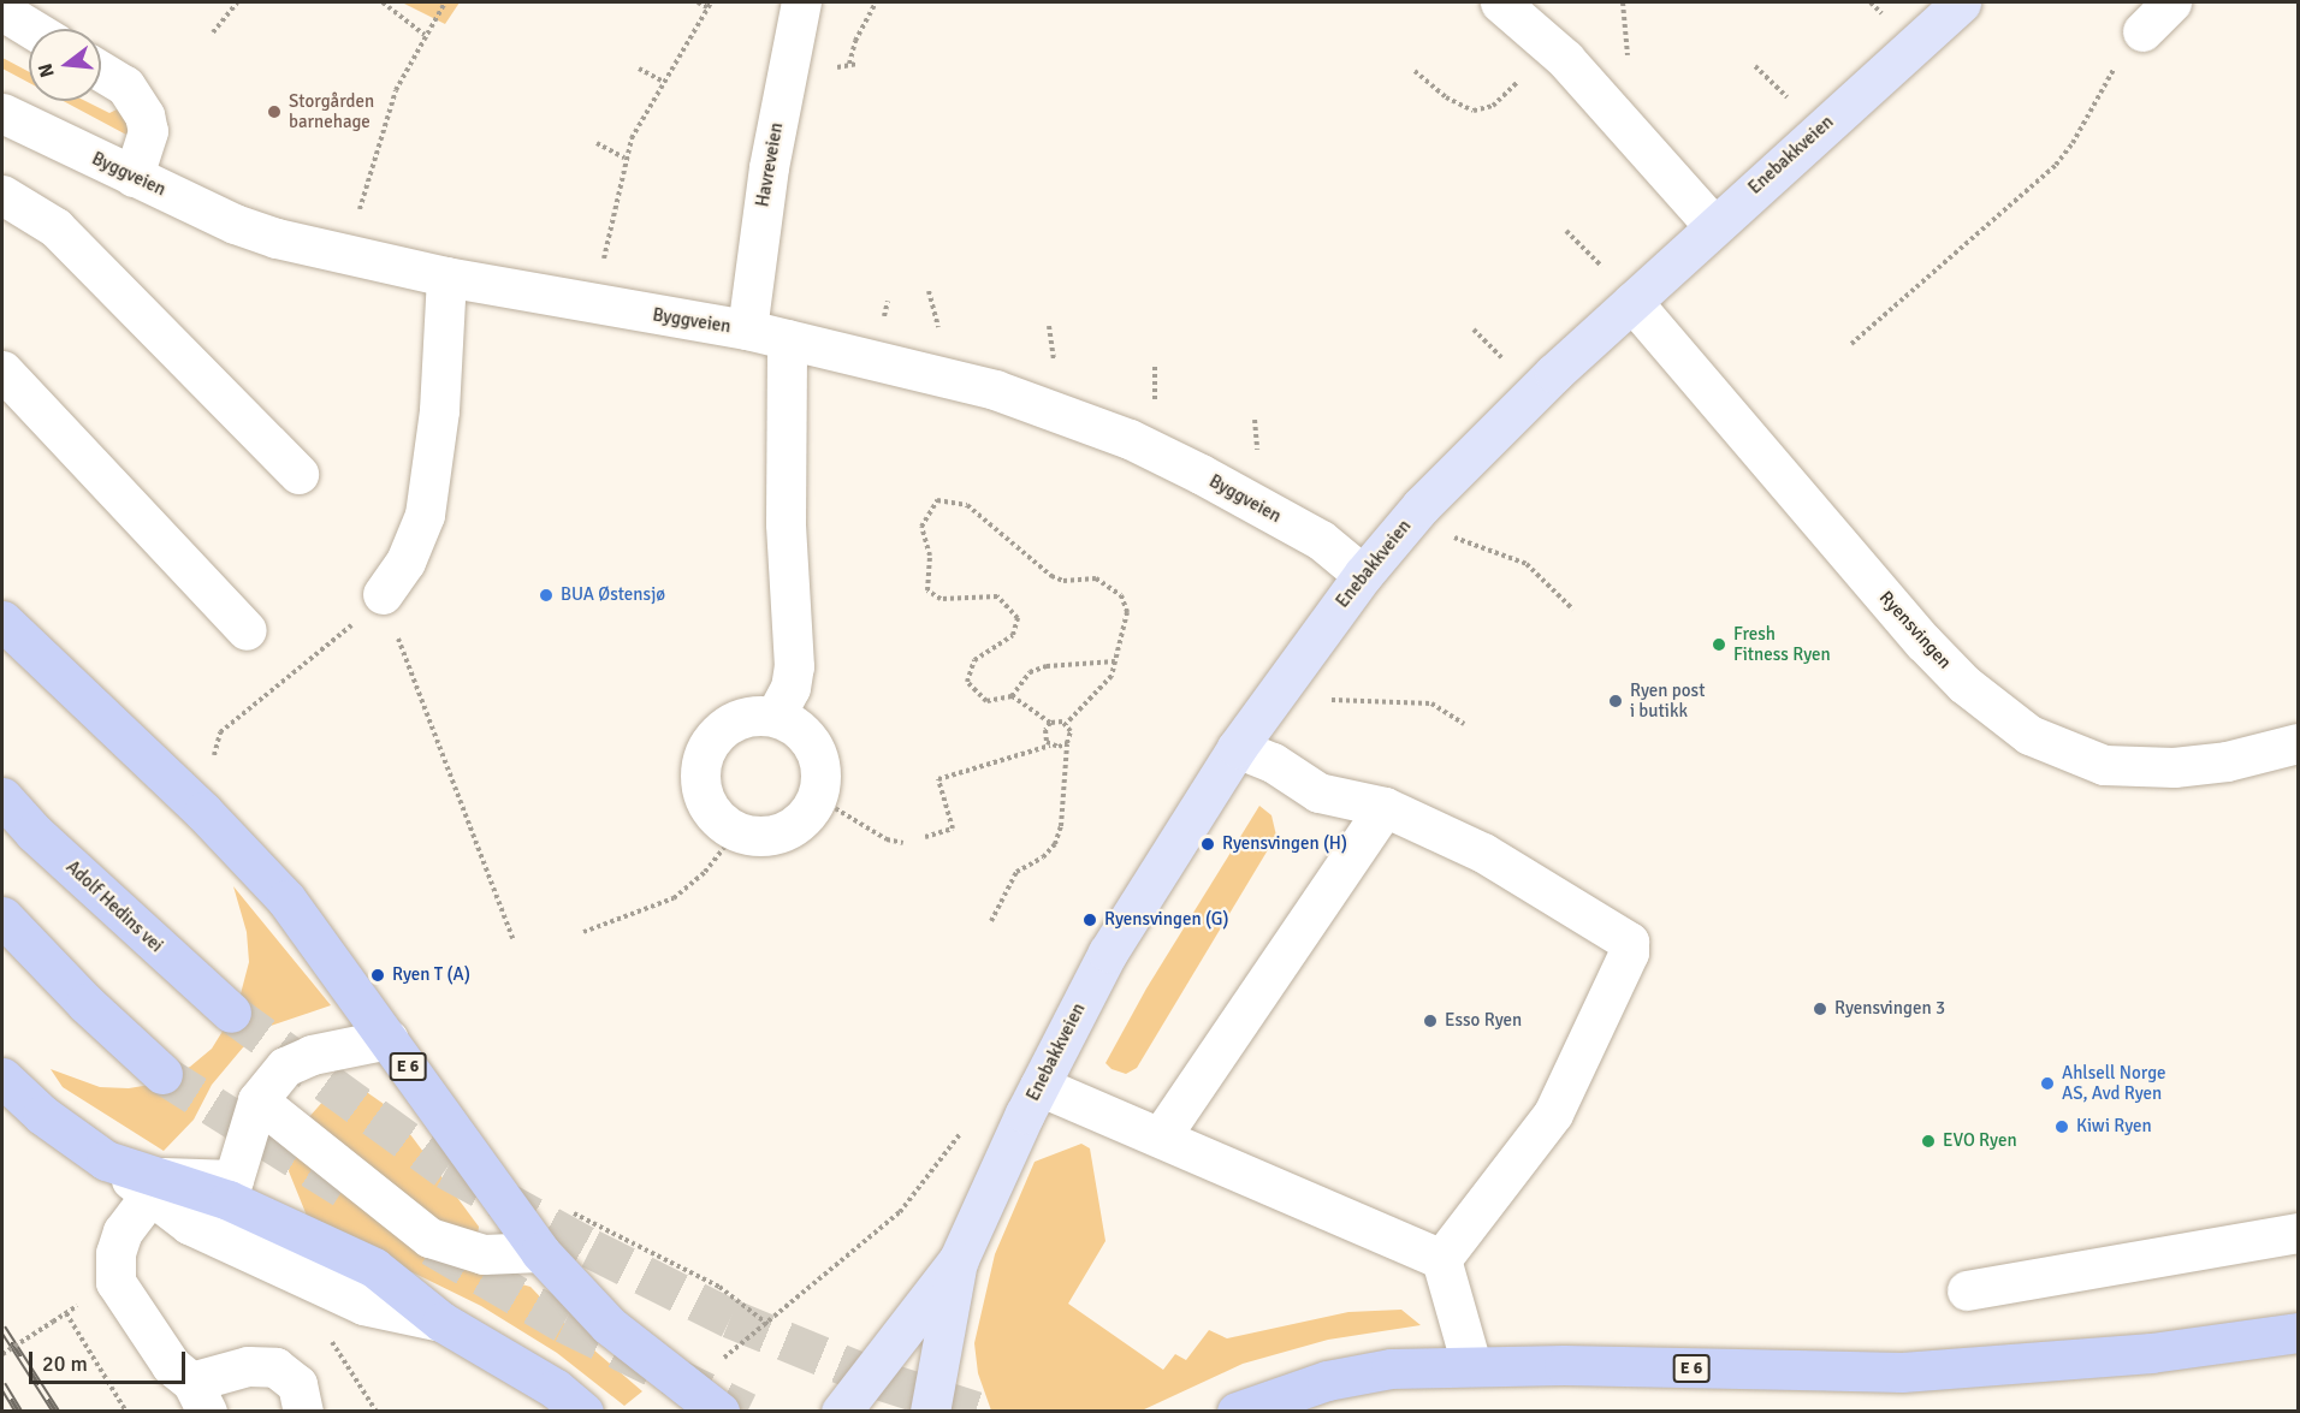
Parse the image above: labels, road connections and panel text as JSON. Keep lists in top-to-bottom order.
{
  "streets": {
    "highway": ["Adolf Hedins vei", "E 6"],
    "main road": ["Enebakkveien"],
    "street": ["Havreveien", "Byggveien", "Ryensvingen"]
  },
  "crossings": [
    ["Enebakkveien", "Byggveien"],
    ["Enebakkveien", "Ryensvingen"],
    ["Havreveien", "Byggveien"]
  ],
  "places": [
    "Storgården barnehage",
    "BUA Østensjø",
    "Fresh Fitness Ryen",
    "Ryen post i butikk",
    "Ryensvingen (H)",
    "Ryensvingen (G)",
    "Ryen T (A)",
    "Ryensvingen 3",
    "Esso Ryen",
    "Ahlsell Norge AS, Avd Ryen",
    "Kiwi Ryen",
    "EVO Ryen"
  ],
  "scale_bar": "20 m",
  "north": "left"
}
